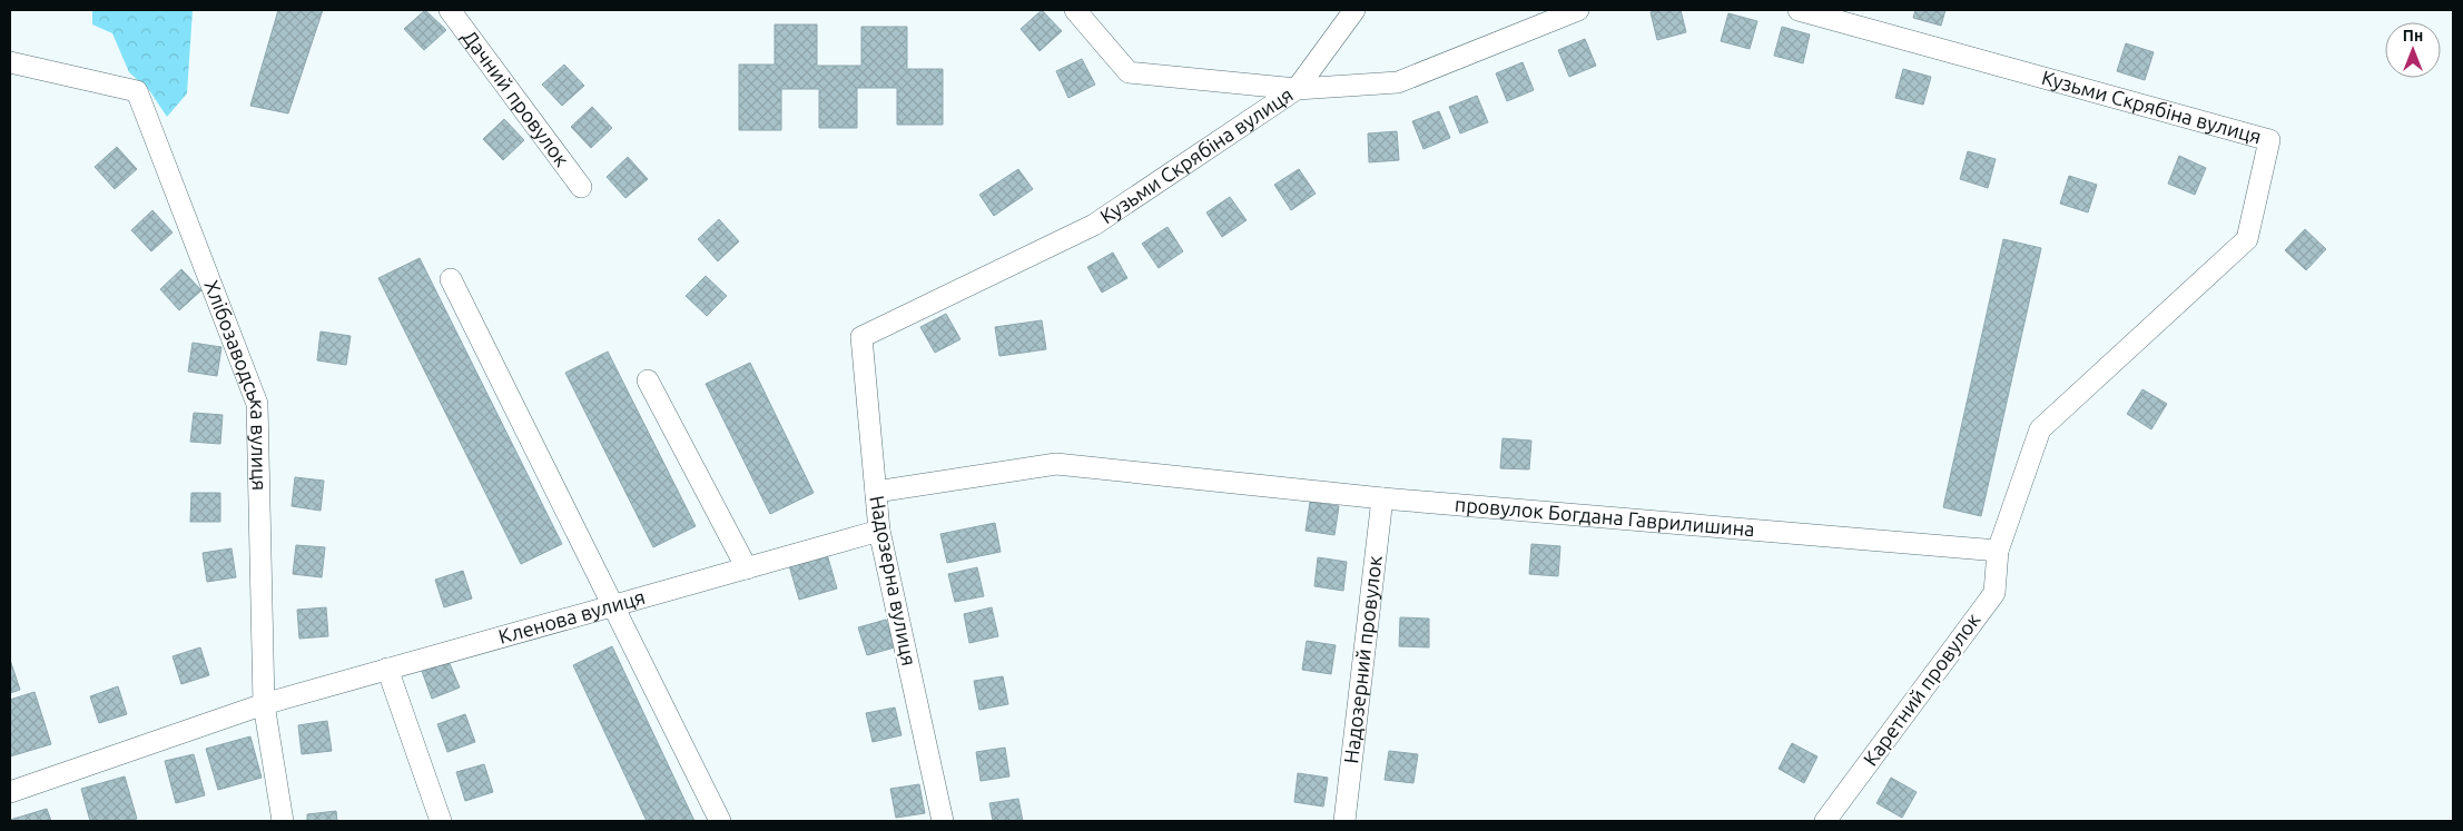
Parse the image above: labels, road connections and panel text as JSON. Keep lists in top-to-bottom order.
{
  "streets": {
    "street": [
      "Дачний провулок",
      "Кузьми Скрябіна вулиця",
      "Хлібозаводська вулиця",
      "провулок Богдана Гаврилишина",
      "Надозерна вулиця",
      "Кленова вулиця",
      "Надозерний провулок",
      "Каретний провулок"
    ]
  },
  "crossings": [
    ["Кузьми Скрябіна вулиця", "провулок Богдана Гаврилишина"],
    ["Кузьми Скрябіна вулиця", "Надозерна вулиця"],
    ["Кузьми Скрябіна вулиця", "Каретний провулок"],
    ["Хлібозаводська вулиця", "Кленова вулиця"],
    ["провулок Богдана Гаврилишина", "Надозерна вулиця"],
    ["провулок Богдана Гаврилишина", "Надозерний провулок"],
    ["провулок Богдана Гаврилишина", "Каретний провулок"],
    ["Надозерна вулиця", "Кленова вулиця"]
  ],
  "north": "top"
}
